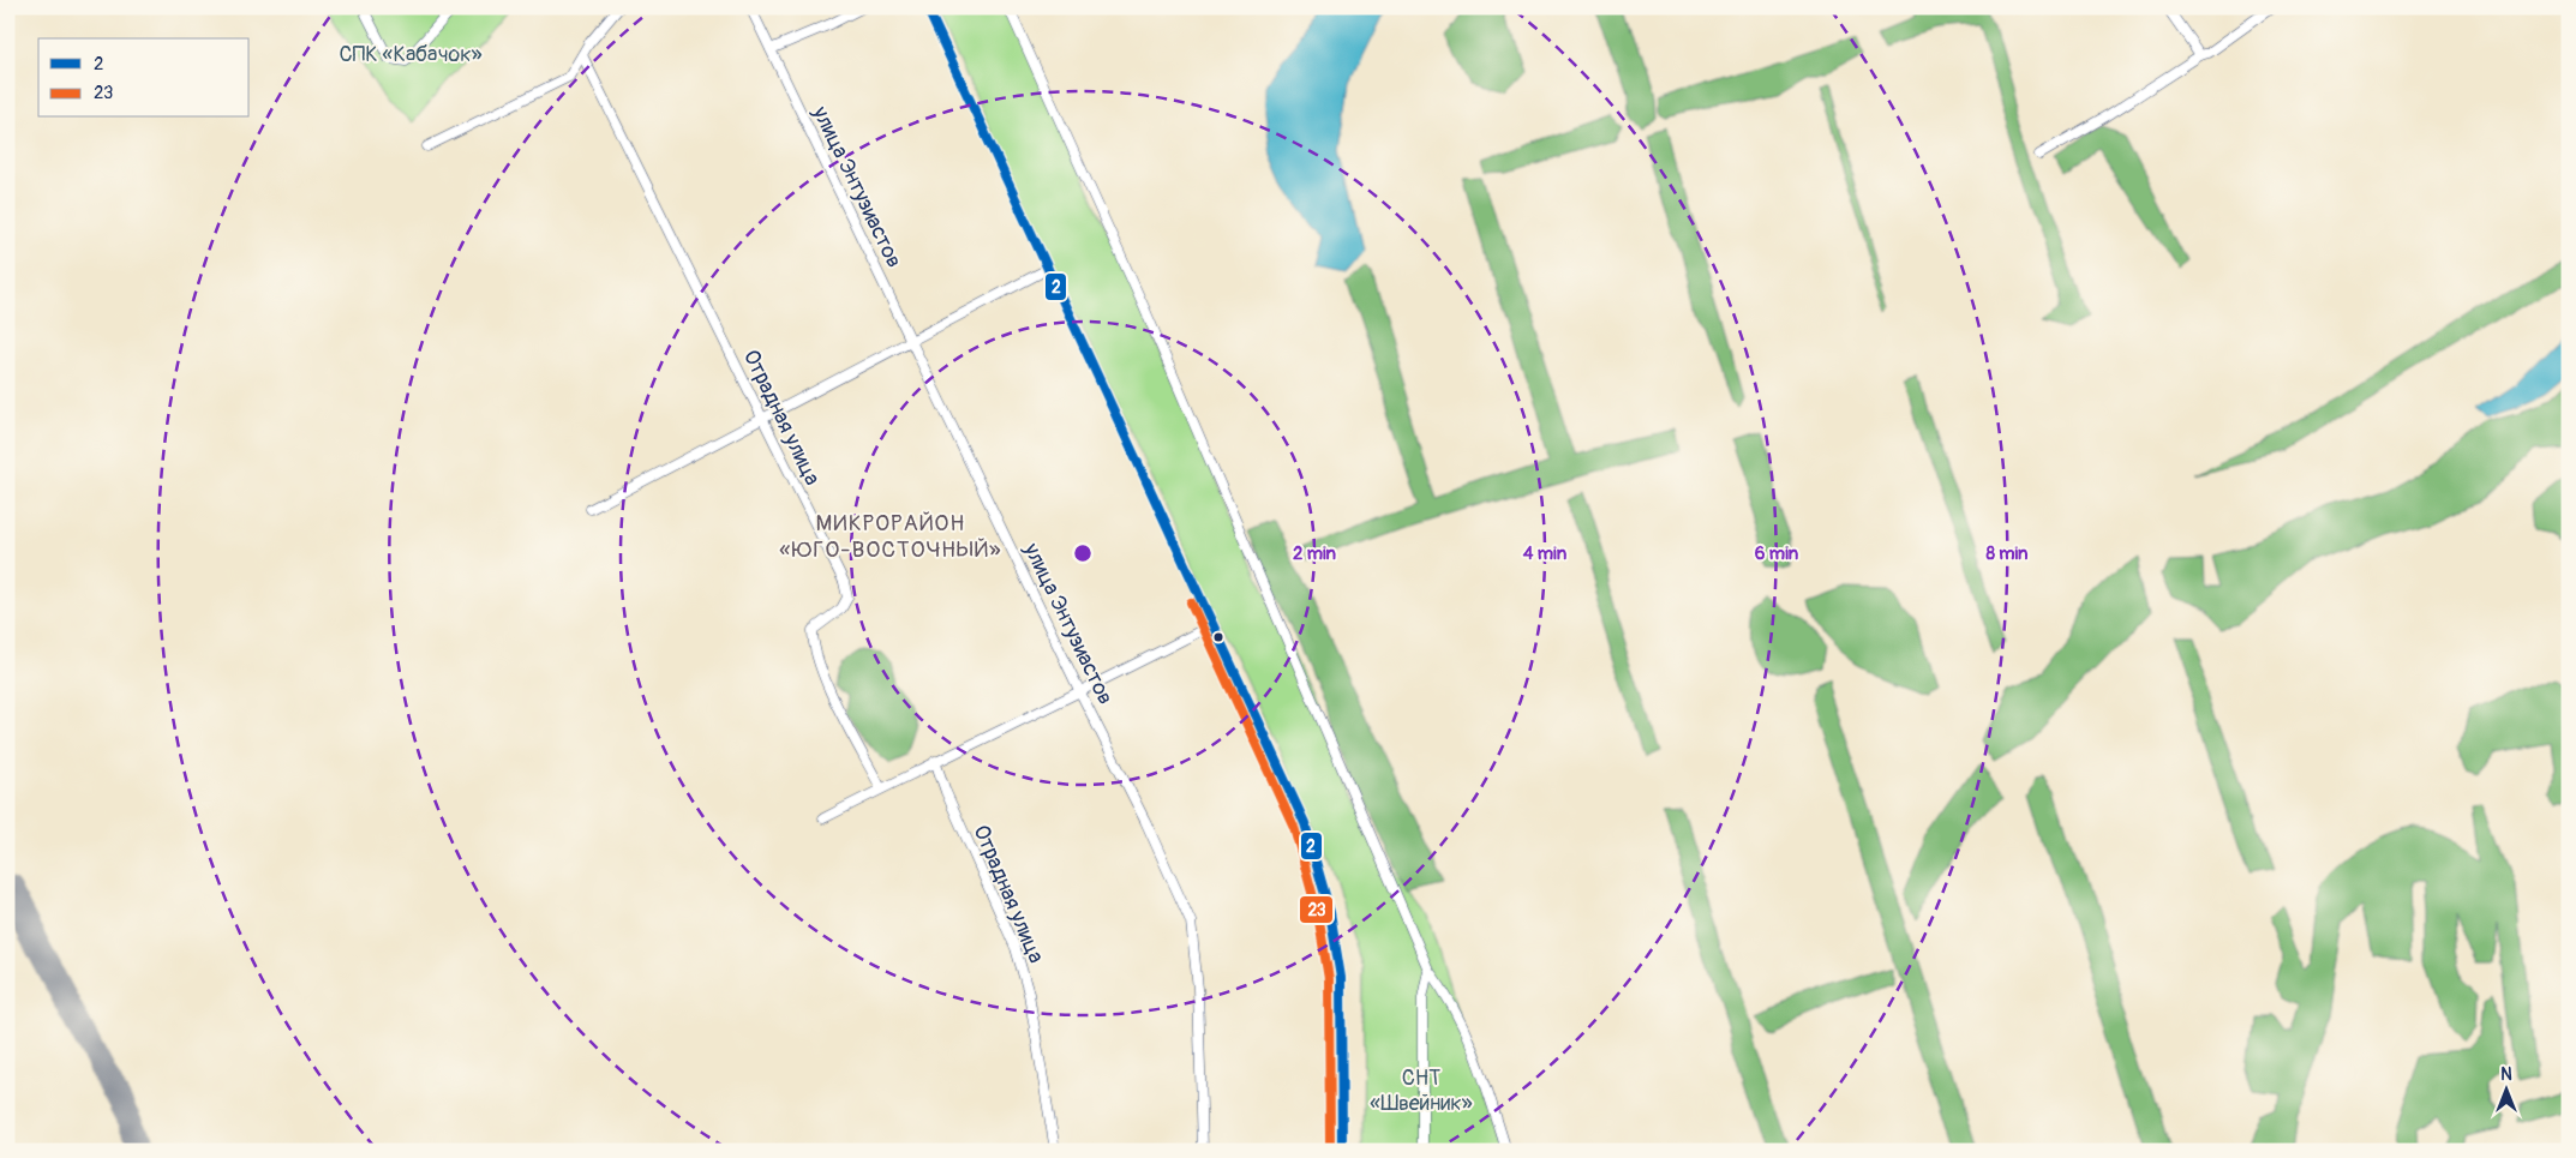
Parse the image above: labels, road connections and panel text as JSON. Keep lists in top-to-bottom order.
{
  "streets": {
    "street": ["улица Энтузиастов", "Отрадная улица"]
  },
  "districts": ["МИКРОРАЙОН «ЮГО-ВОСТОЧНЫЙ»"],
  "parks": ["СПК «Кабачок»", "СНТ «Швейник»"],
  "lines": ["transit line 2", "transit line 23"],
  "legend": ["2", "23"],
  "north": "top",
  "rings": [
    "2 min",
    "4 min",
    "6 min",
    "8 min"
  ]
}
